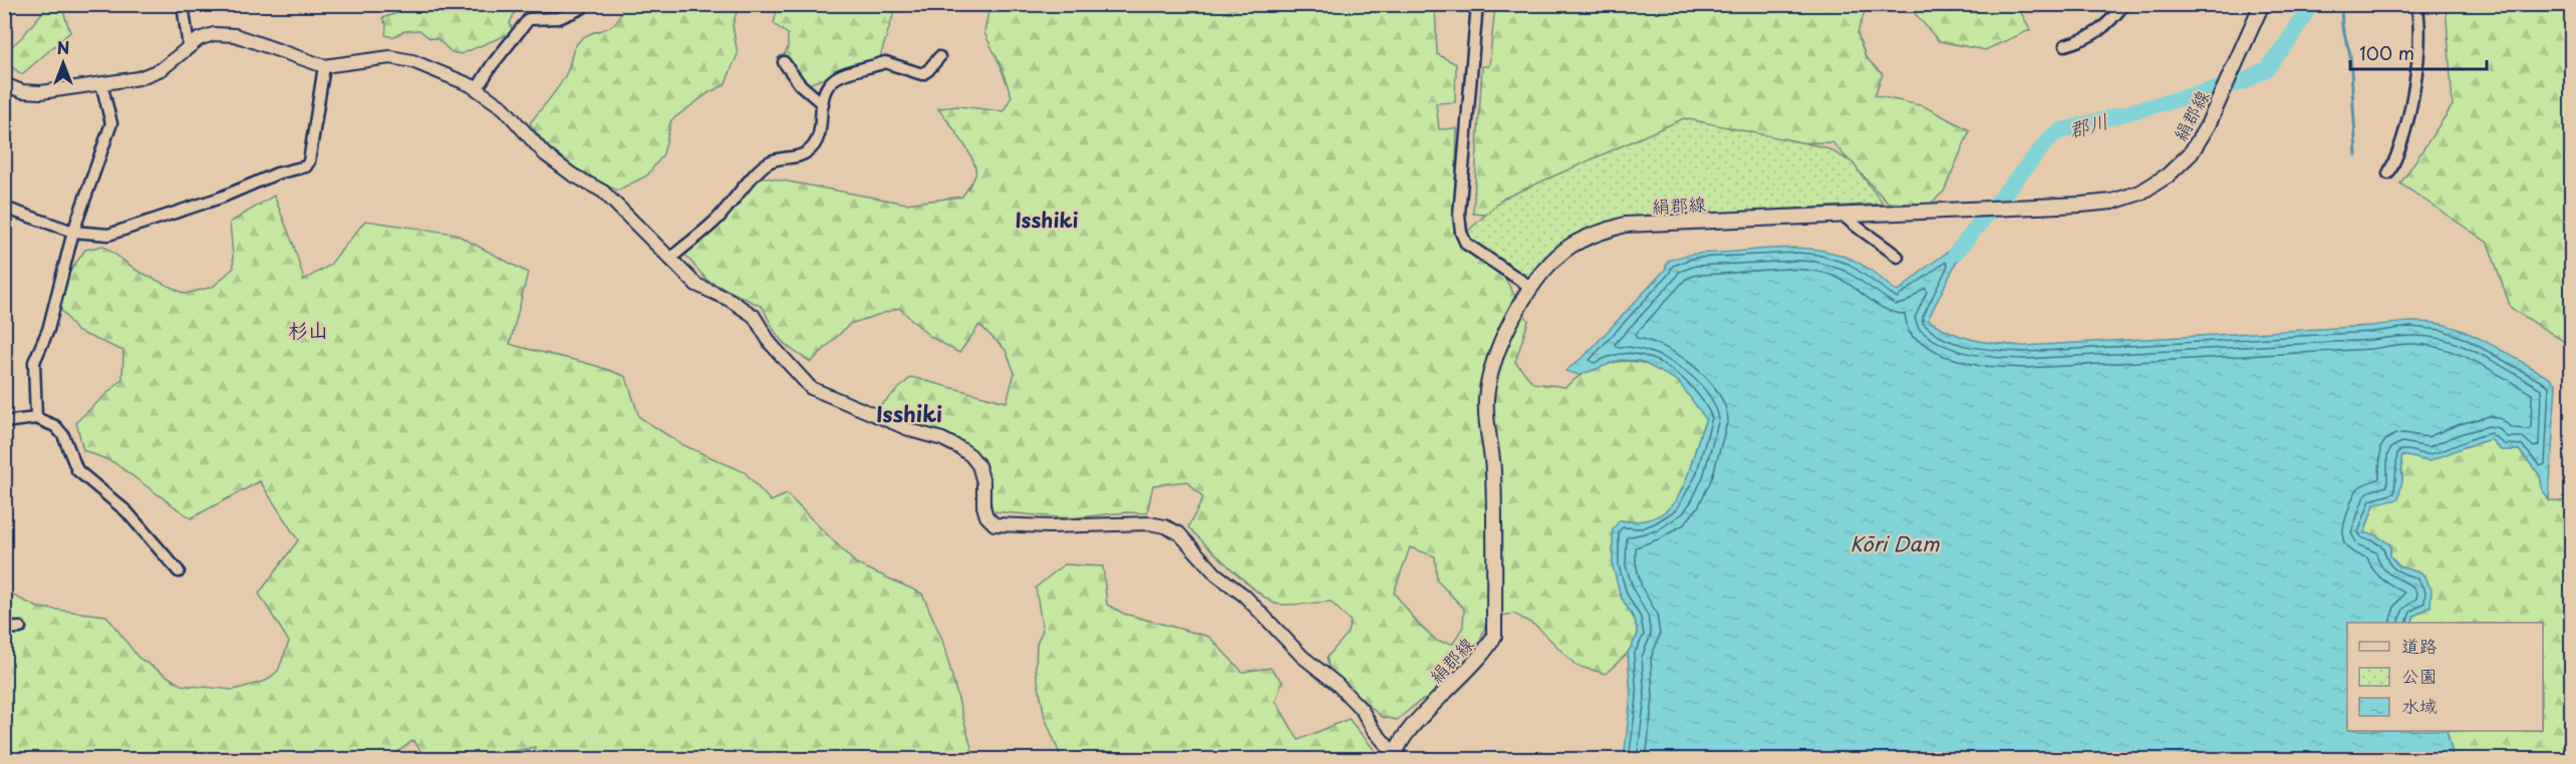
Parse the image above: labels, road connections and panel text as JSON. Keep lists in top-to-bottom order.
{
  "streets": {
    "main road": ["絹郡線"]
  },
  "districts": ["Isshiki", "杉山", "Isshiki"],
  "water": ["郡川", "Kōri Dam"],
  "legend": ["道路", "公園", "水域"],
  "scale_bar": "100 m",
  "north": "top"
}
